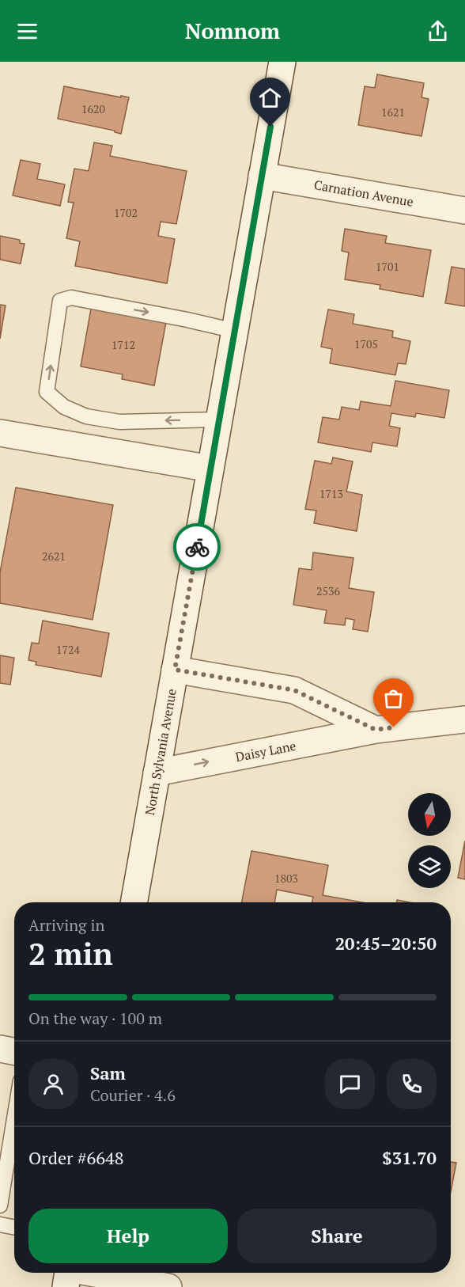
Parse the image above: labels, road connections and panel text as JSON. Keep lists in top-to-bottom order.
{
  "streets": {
    "street": ["Carnation Avenue", "Daisy Lane", "North Sylvania Avenue"]
  },
  "crossings": [
    ["Carnation Avenue", "North Sylvania Avenue"],
    ["Daisy Lane", "North Sylvania Avenue"]
  ],
  "one_way": ["Daisy Lane"],
  "house_numbers": [
    "1620",
    "1621",
    "1702",
    "1701",
    "1705",
    "1712",
    "1713",
    "2621",
    "2536",
    "1724",
    "1803"
  ],
  "north": "bottom",
  "page": {
    "header": "Nomnom",
    "heading": ["2 min", "Arriving in", "20:45–20:50"],
    "panel": [
      "Sam",
      "Courier · 4.6",
      "Order #6648",
      "$31.70"
    ],
    "bar": "On the way · 100 m",
    "buttons": ["Help", "Share"]
  }
}
